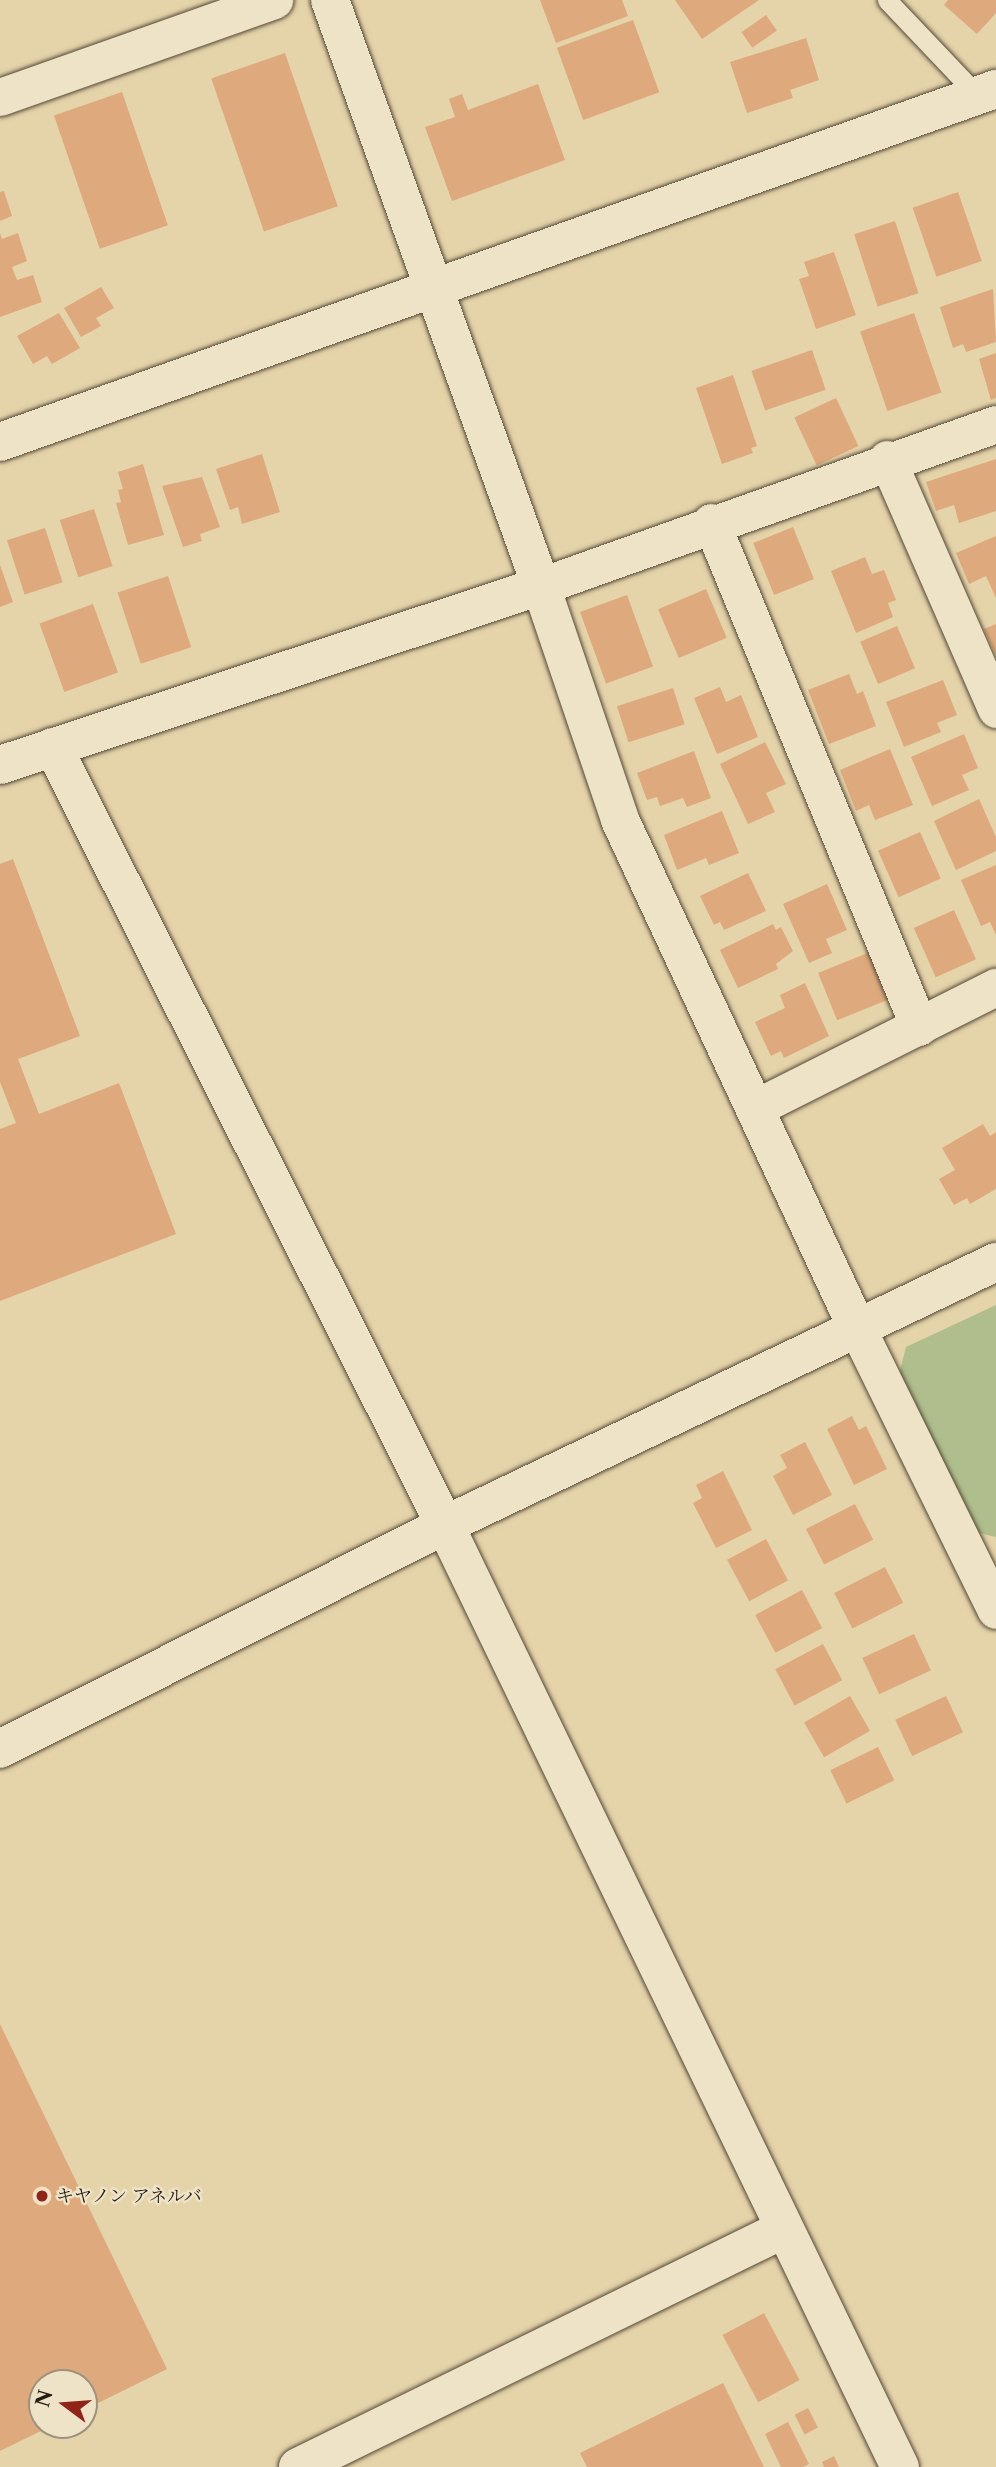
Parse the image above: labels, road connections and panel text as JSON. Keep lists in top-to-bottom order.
{
  "places": ["キヤノン アネルバ"],
  "north": "left"
}
